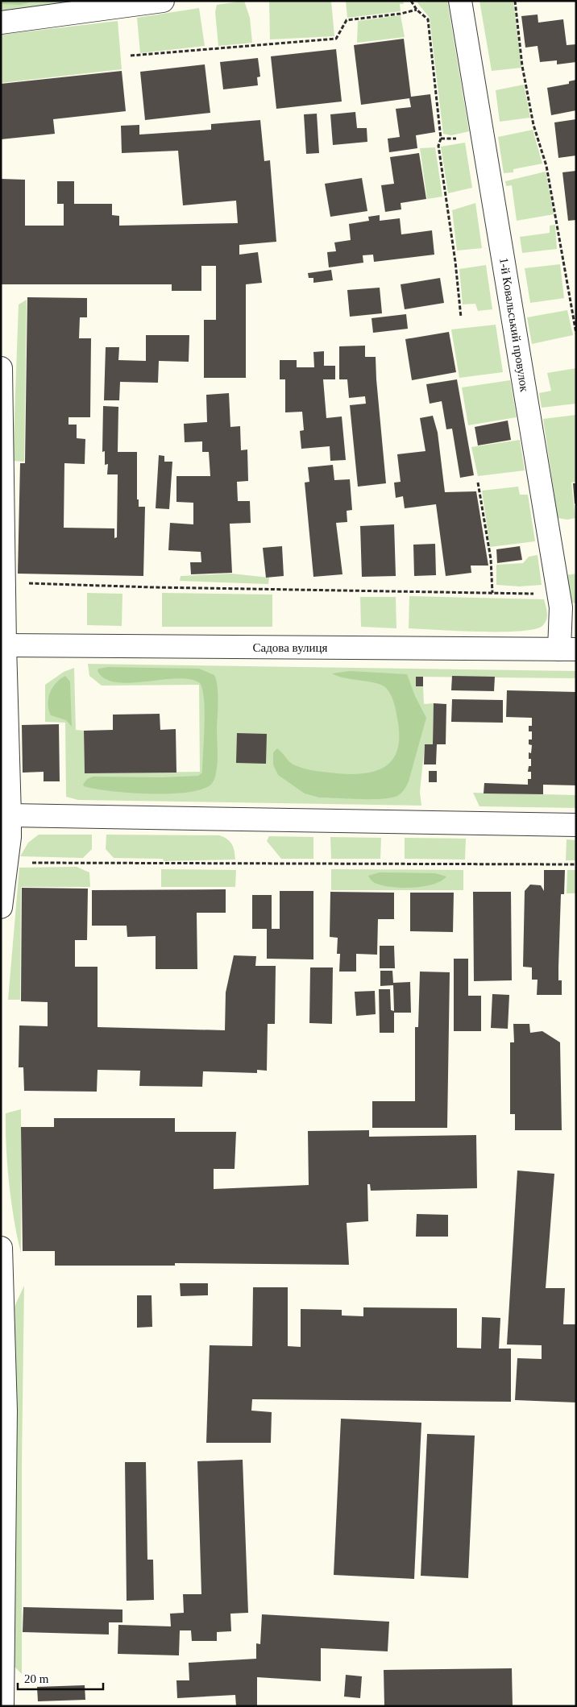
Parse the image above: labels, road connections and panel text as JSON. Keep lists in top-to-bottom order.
{
  "streets": {
    "street": ["1-й Ковальський провулок", "Садова вулиця"]
  },
  "crossings": [
    ["1-й Ковальський провулок", "Садова вулиця"]
  ],
  "scale_bar": "20 m"
}
